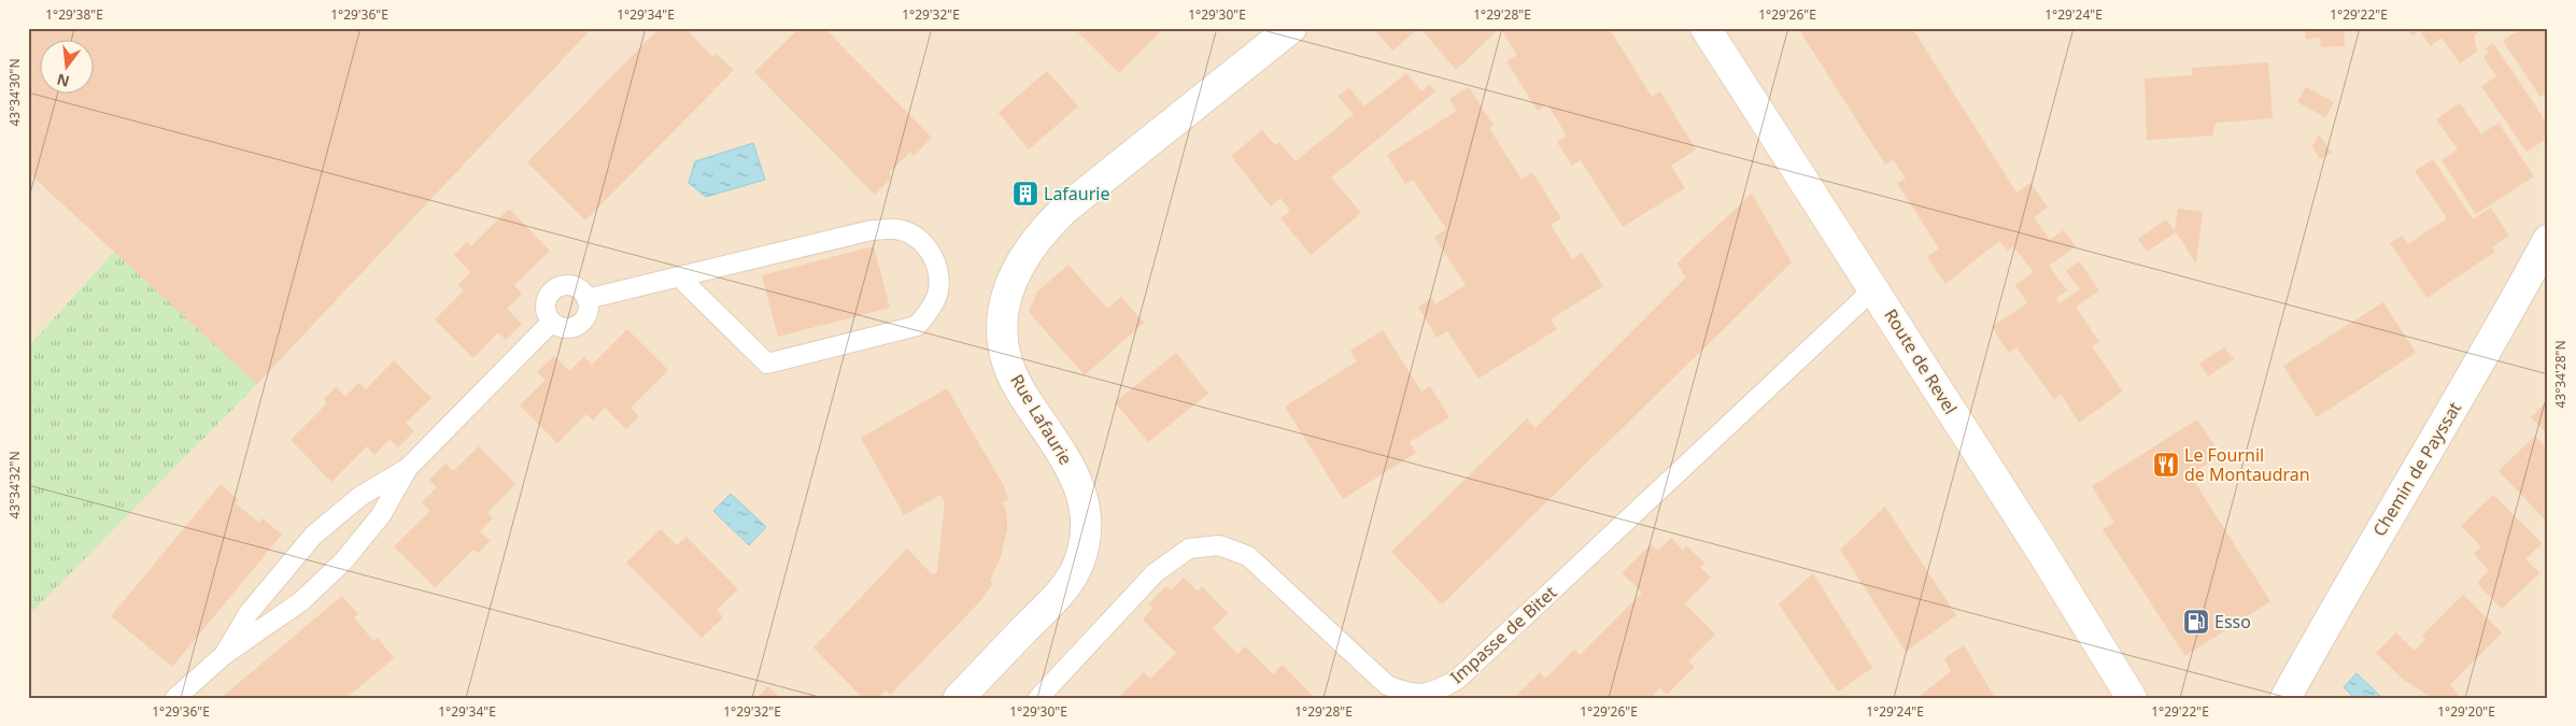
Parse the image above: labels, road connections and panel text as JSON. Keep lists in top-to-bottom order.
{
  "streets": {
    "street": ["Route de Revel", "Rue Lafaurie", "Chemin de Payssat"],
    "lane": ["Impasse de Bitet"]
  },
  "crossings": [
    ["Route de Revel", "Impasse de Bitet"]
  ],
  "places": {
    "building": ["Lafaurie"],
    "restaurant": ["Le Fournil de Montaudran"],
    "fuel station": ["Esso"]
  },
  "north": "bottom",
  "coordinates": [
    "1°29'38\"E",
    "1°29'36\"E",
    "1°29'34\"E",
    "1°29'32\"E",
    "1°29'30\"E",
    "1°29'28\"E",
    "1°29'26\"E",
    "1°29'24\"E",
    "1°29'22\"E",
    "43°34'30\"N",
    "43°34'28\"N",
    "43°34'32\"N",
    "1°29'20\"E"
  ]
}
